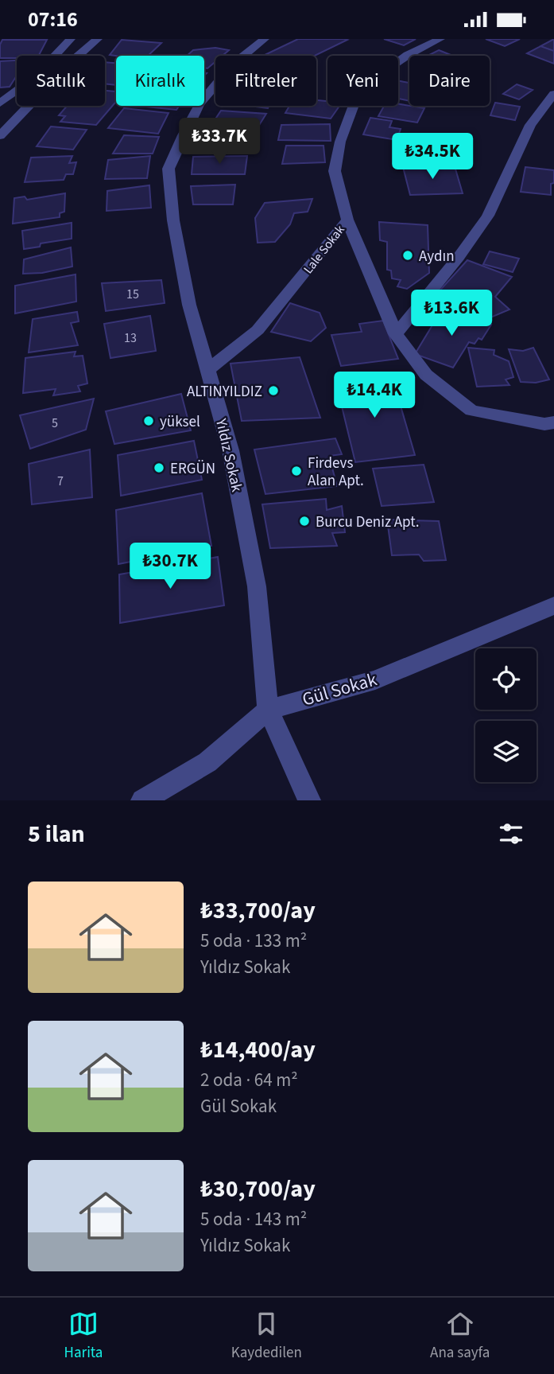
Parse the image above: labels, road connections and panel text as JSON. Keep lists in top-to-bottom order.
{
  "streets": {
    "street": ["Lale Sokak", "Yıldız Sokak", "Gül Sokak"]
  },
  "crossings": [
    ["Lale Sokak", "Yıldız Sokak"],
    ["Yıldız Sokak", "Gül Sokak"]
  ],
  "places": [
    "Aydın",
    "ALTINYILDIZ",
    "yüksel",
    "ERGÜN",
    "Firdevs Alan Apt.",
    "Burcu Deniz Apt."
  ],
  "house_numbers": [
    "15",
    "13",
    "5",
    "7"
  ],
  "page": {
    "status": "07:16",
    "chip": [
      "Satılık",
      "Kiralık",
      "Filtreler",
      "Yeni",
      "Daire"
    ],
    "price": [
      "₺33.7K",
      "₺34.5K",
      "₺13.6K",
      "₺14.4K",
      "₺30.7K"
    ],
    "heading": "5 ilan",
    "list": [
      {
        "name": "₺33,700/ay",
        "note": "5 oda · 133 m² · Yıldız Sokak"
      },
      {
        "name": "₺14,400/ay",
        "note": "2 oda · 64 m² · Gül Sokak"
      },
      {
        "name": "₺30,700/ay",
        "note": "5 oda · 143 m² · Yıldız Sokak"
      }
    ],
    "tabs": ["Harita", "Kaydedilen", "Ana sayfa"]
  }
}
